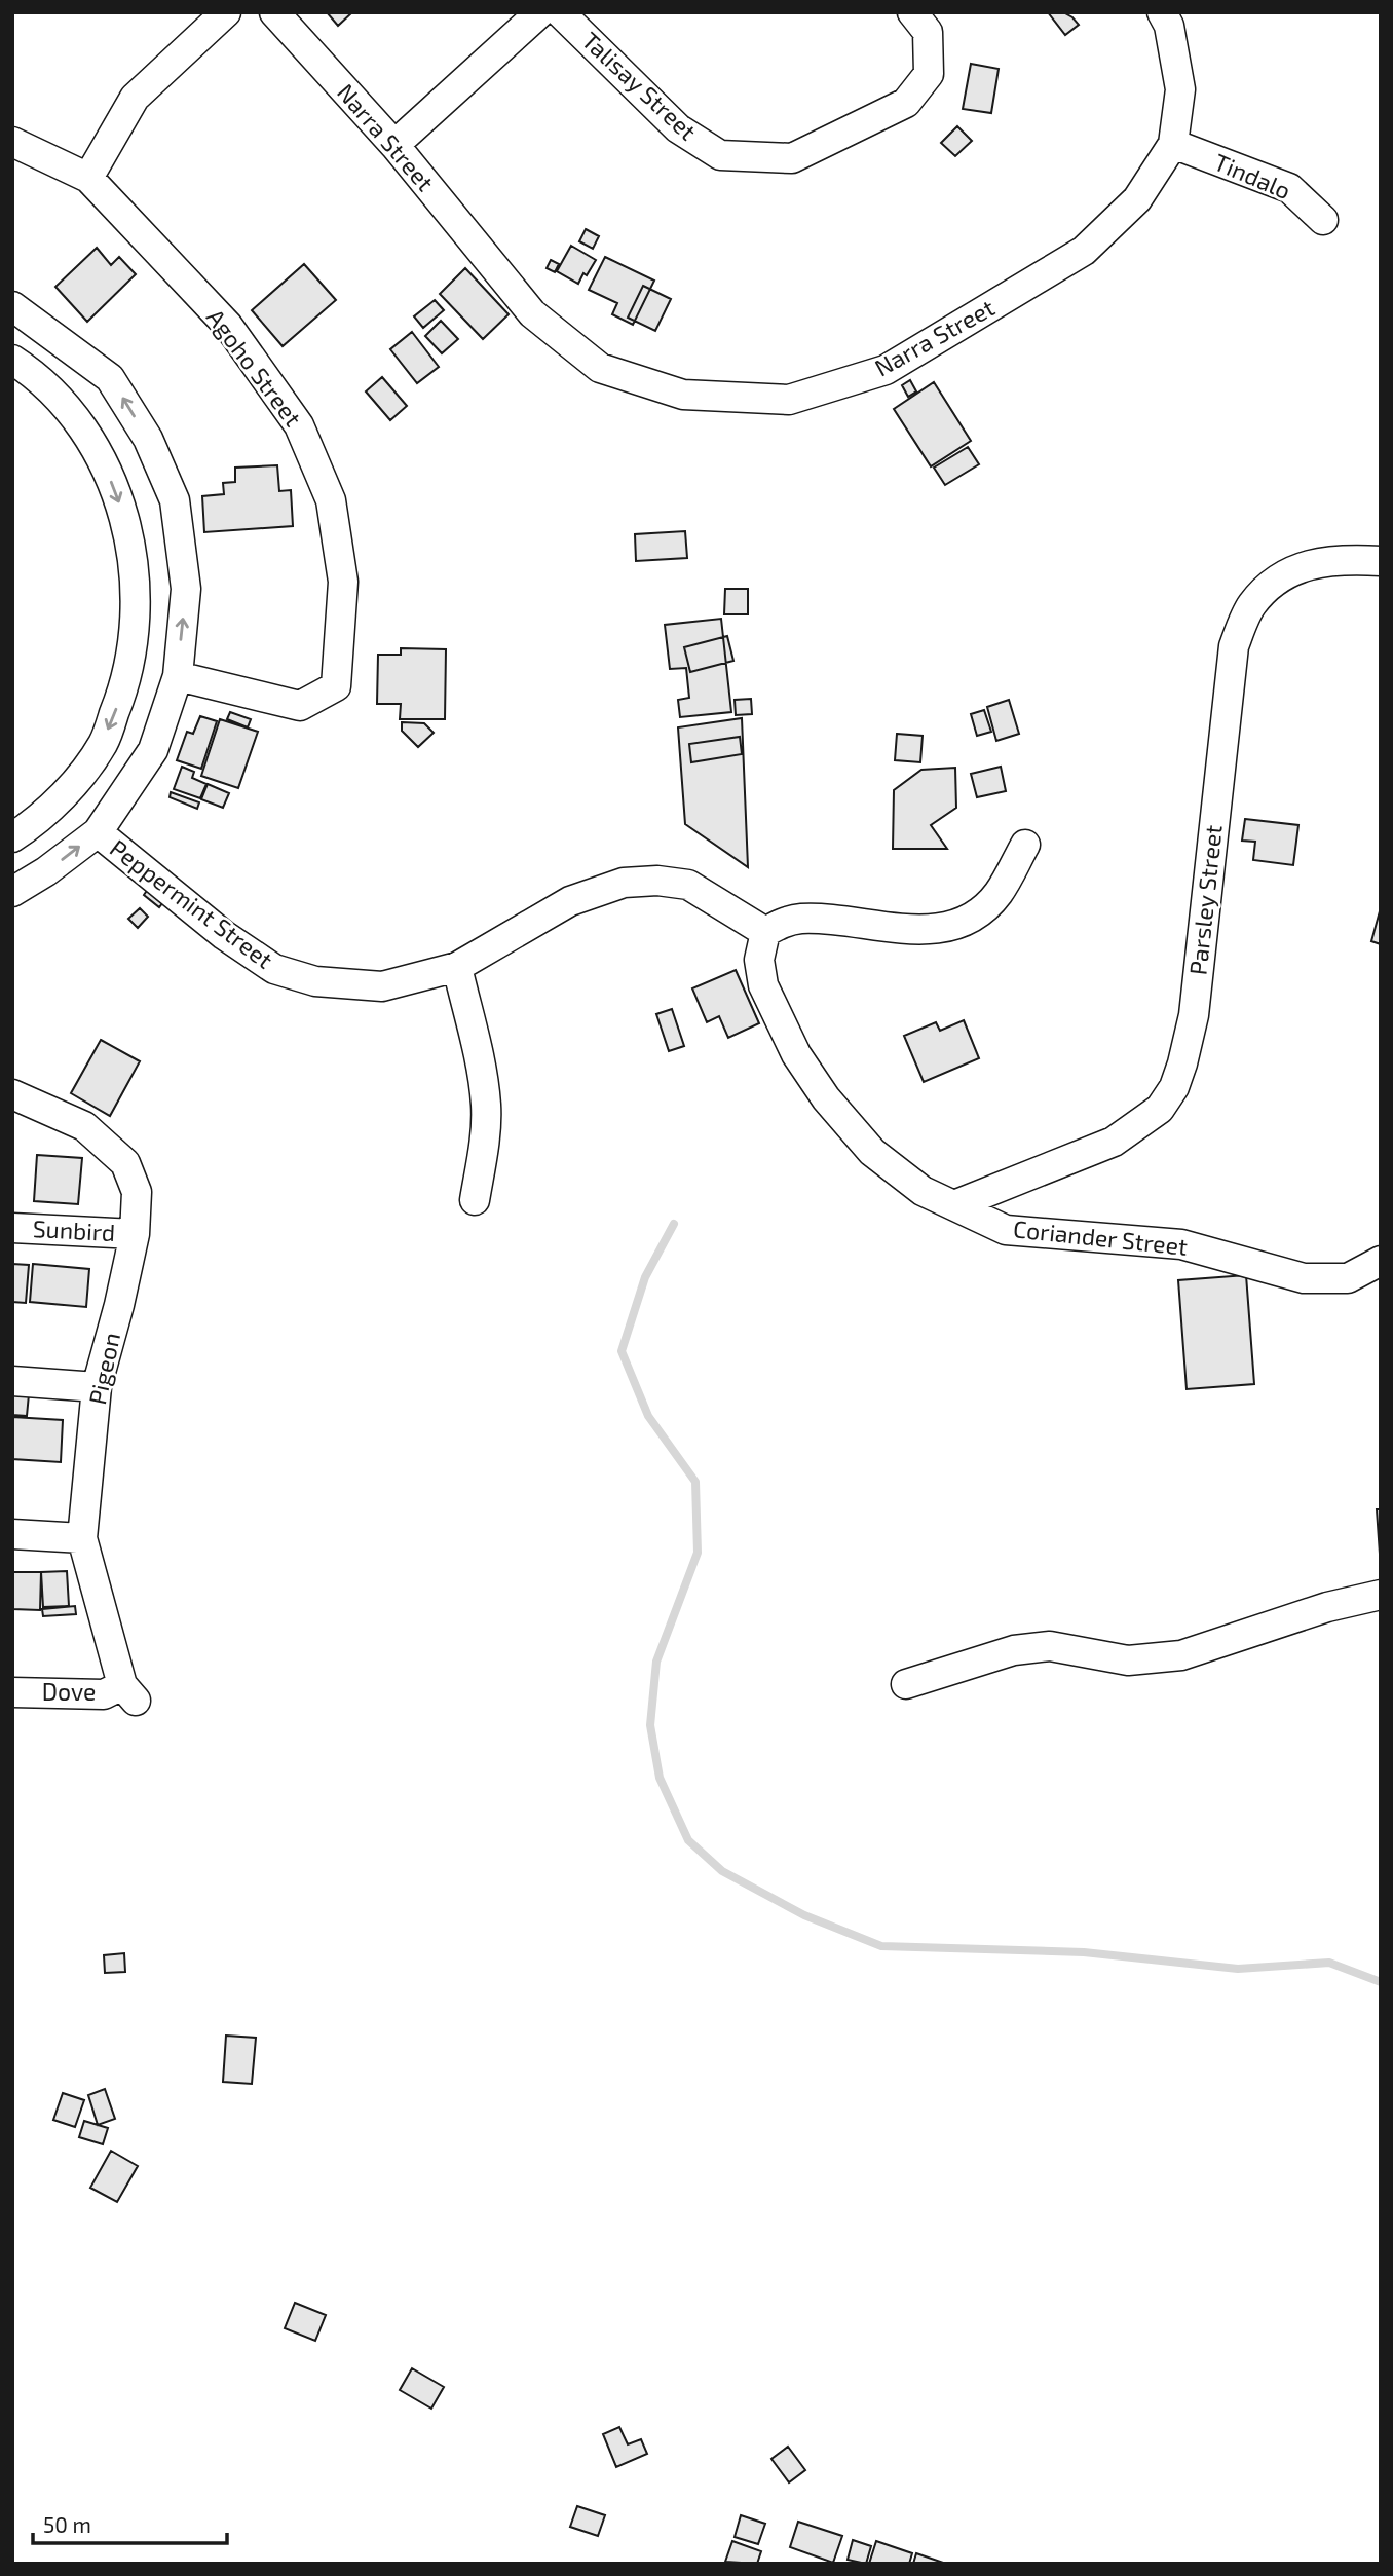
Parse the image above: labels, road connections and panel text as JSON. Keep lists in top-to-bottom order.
{
  "streets": {
    "street": [
      "Talisay Street",
      "Narra Street",
      "Tindalo",
      "Agoho Street",
      "Parsley Street",
      "Peppermint Street",
      "Sunbird",
      "Coriander Street",
      "Pigeon",
      "Dove"
    ]
  },
  "crossings": [
    ["Narra Street", "Tindalo"],
    ["Parsley Street", "Coriander Street"],
    ["Peppermint Street", "Coriander Street"],
    ["Sunbird", "Pigeon"],
    ["Pigeon", "Dove"]
  ],
  "scale_bar": "50 m"
}
